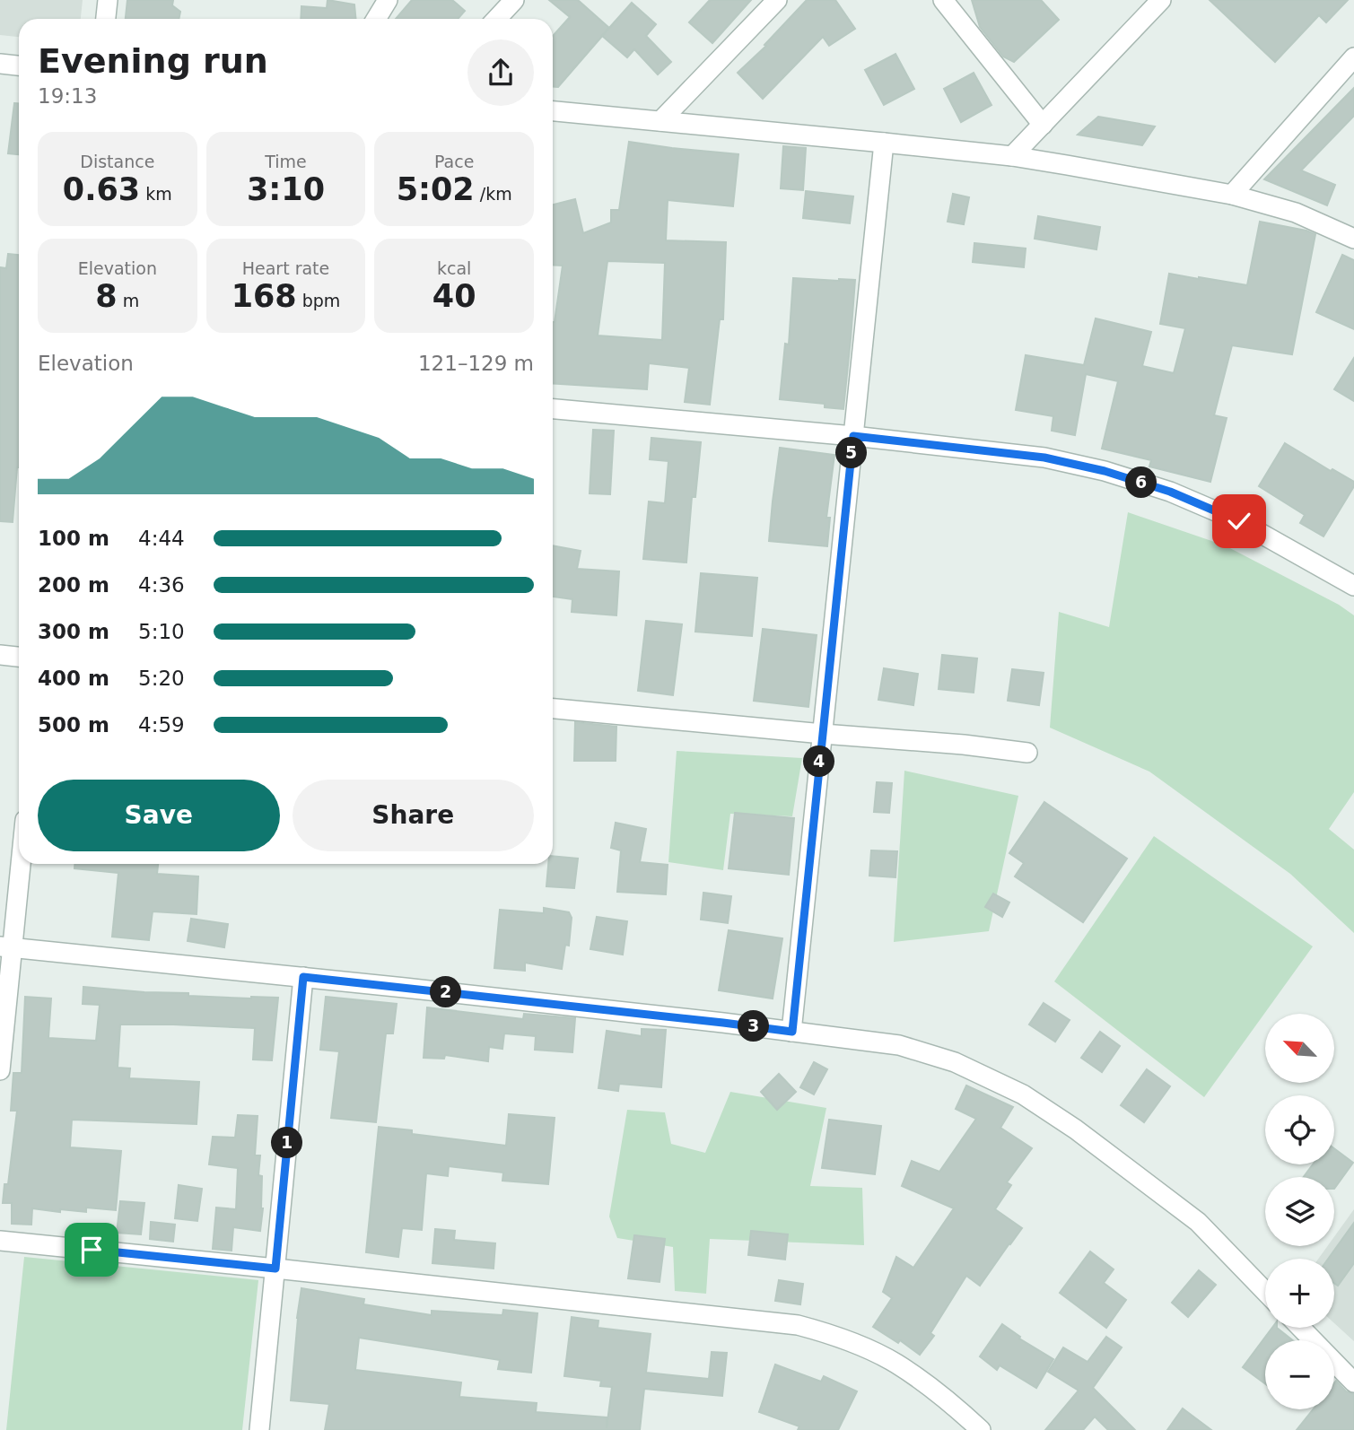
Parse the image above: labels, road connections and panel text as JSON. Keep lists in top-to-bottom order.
{
  "north": "top left",
  "page": {
    "heading": ["Evening run", "19:13"],
    "stats": [
      ["Distance", "0.63 km"],
      ["Time", "3:10"],
      ["Pace", "5:02 /km"],
      ["Elevation", "8 m"],
      ["Heart rate", "168 bpm"],
      ["kcal", "40"]
    ],
    "chart": ["Elevation", "121–129 m"],
    "pins": [
      "5",
      "6",
      "4",
      "2",
      "3",
      "1"
    ],
    "list": [
      {
        "name": "100 m",
        "note": "4:44"
      },
      {
        "name": "200 m",
        "note": "4:36"
      },
      {
        "name": "300 m",
        "note": "5:10"
      },
      {
        "name": "400 m",
        "note": "5:20"
      },
      {
        "name": "500 m",
        "note": "4:59"
      }
    ],
    "buttons": ["Save", "Share"],
    "map_buttons": ["+", "−"]
  }
}
